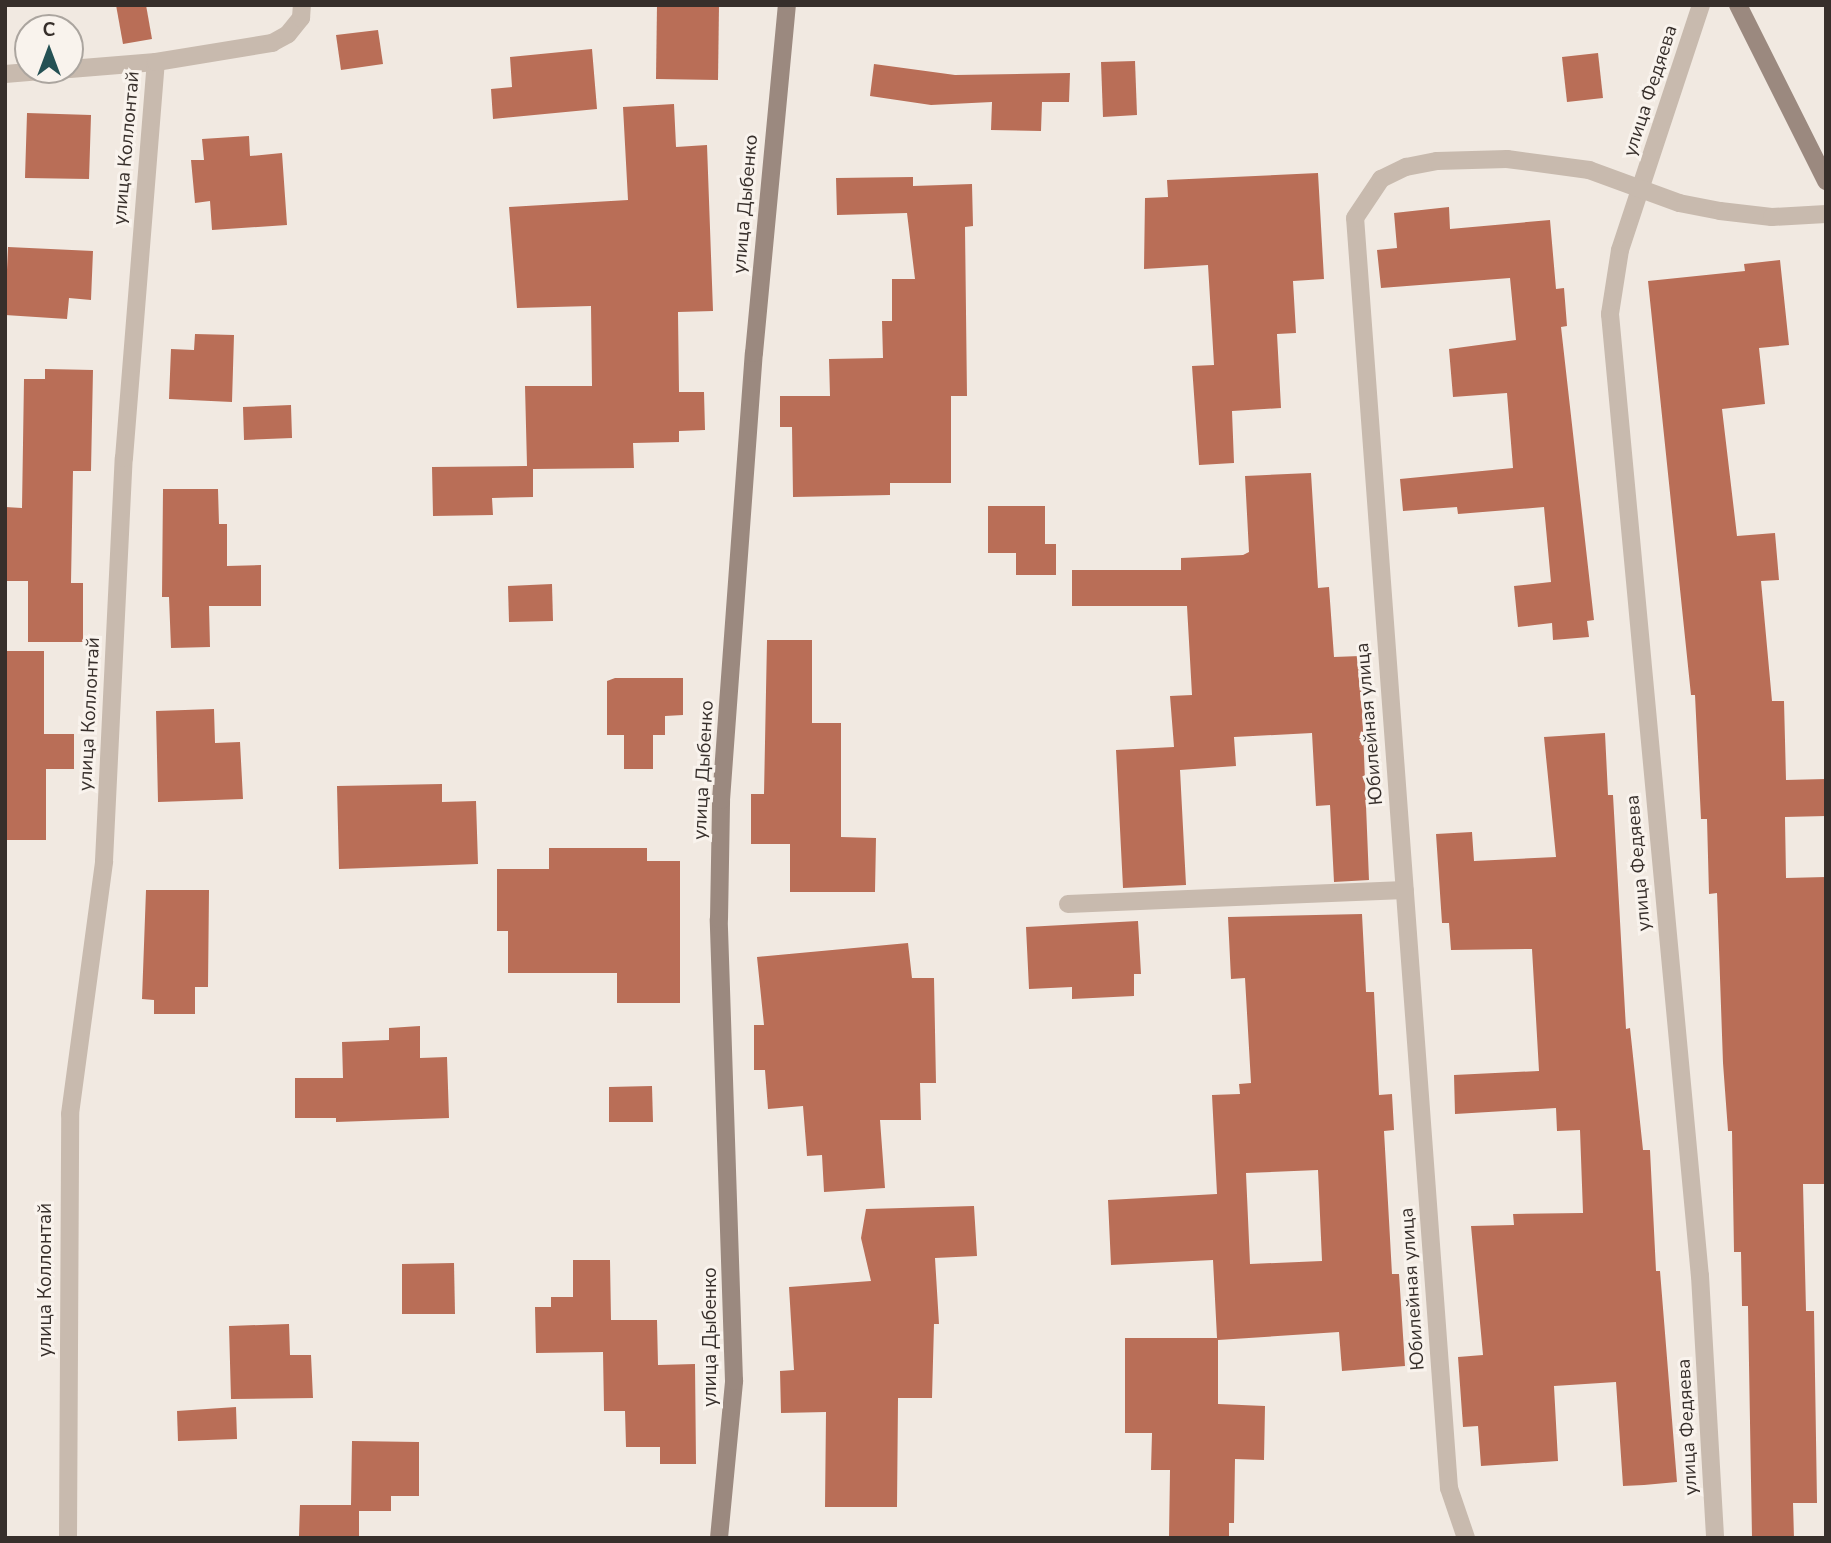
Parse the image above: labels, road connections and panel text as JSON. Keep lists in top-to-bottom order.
{
  "streets": {
    "main road": ["улица Дыбенко"],
    "street": ["улица Федяева", "улица Коллонтай", "Юбилейная улица"]
  },
  "crossings": [
    ["улица Федяева", "Юбилейная улица"]
  ],
  "north": "top"
}
